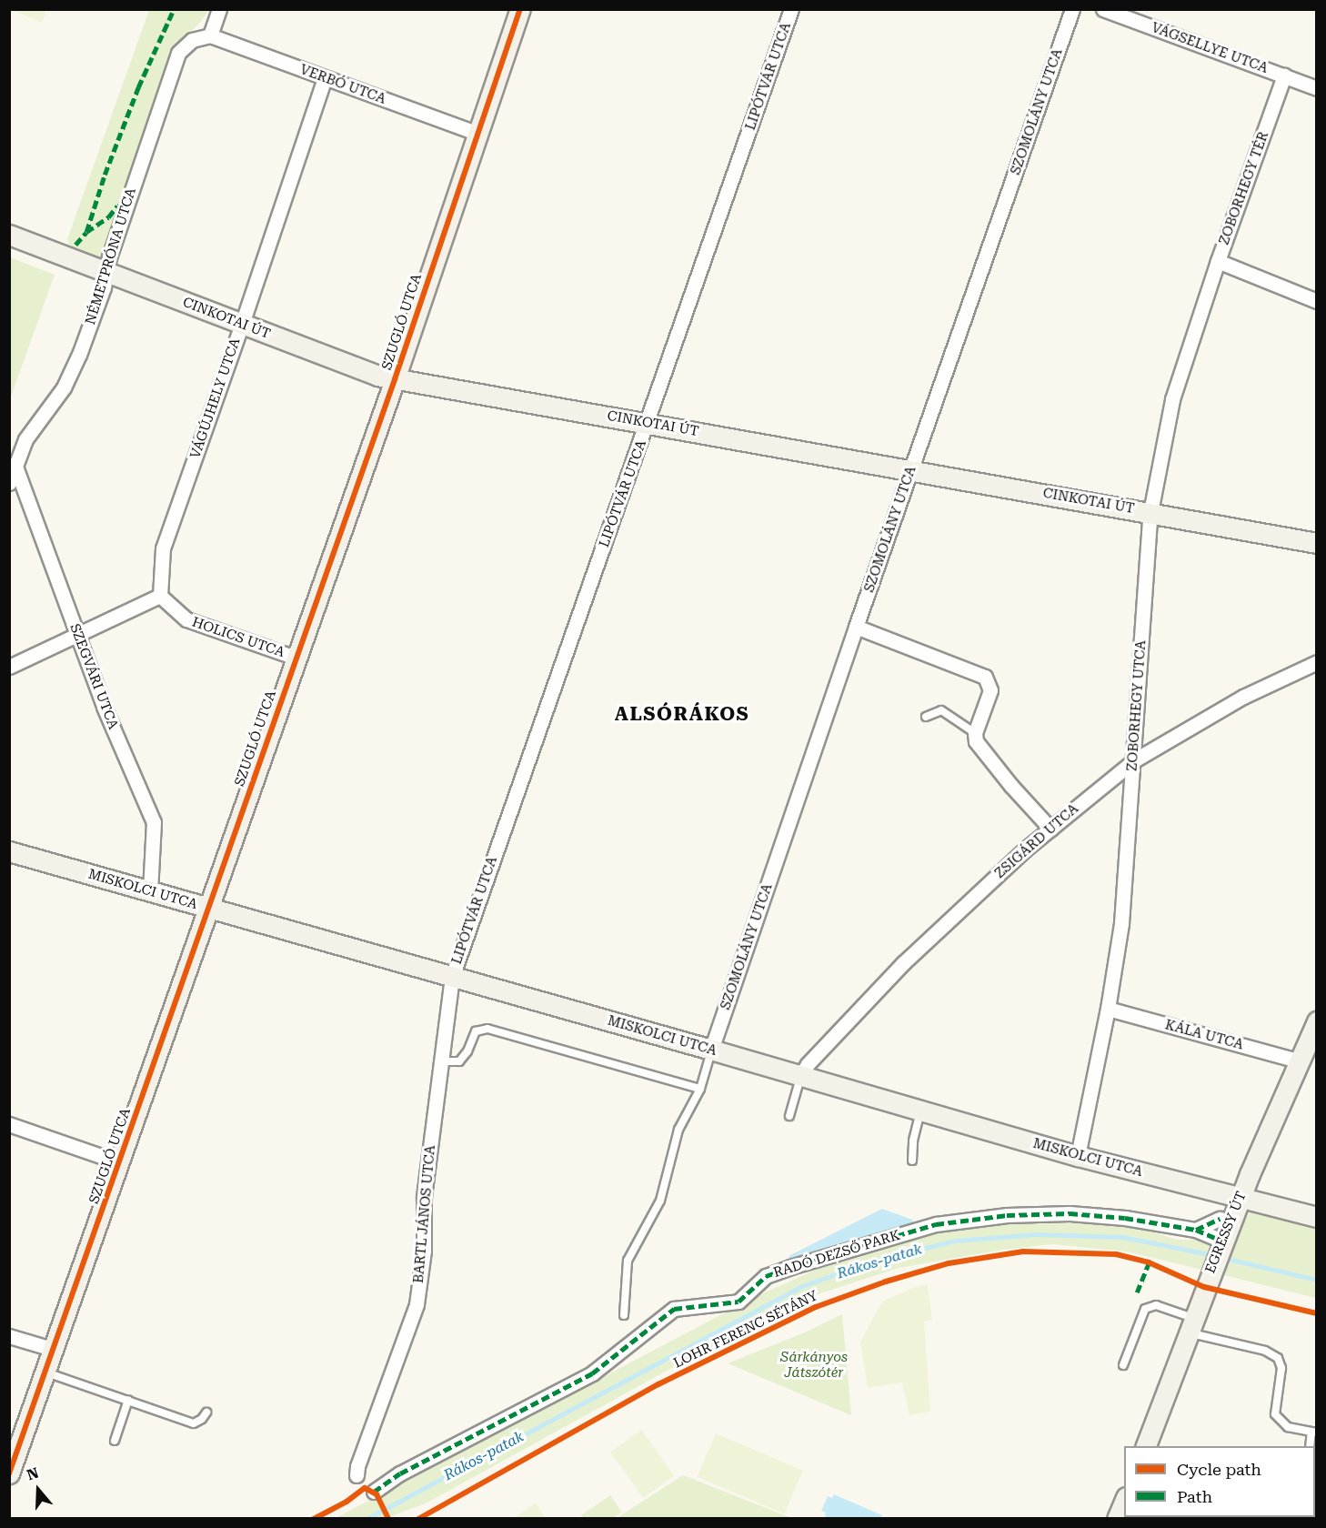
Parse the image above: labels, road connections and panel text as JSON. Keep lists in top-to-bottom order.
{
  "streets": {
    "street": [
      "VÁGSELLYE UTCA",
      "LIPÓTVÁR UTCA",
      "VERBÓ UTCA",
      "SZOMOLÁNY UTCA",
      "ZOBORHEGY TÉR",
      "NÉMETPRÓNA UTCA",
      "CINKOTAI ÚT",
      "SZUGLÓ UTCA",
      "VÁGÚJHELY UTCA",
      "HOLICS UTCA",
      "SZEGVÁRI UTCA",
      "ZOBORHEGY UTCA",
      "ZSIGÁRD UTCA",
      "MISKOLCI UTCA",
      "KÁLA UTCA",
      "BARTL JÁNOS UTCA",
      "EGRESSY ÚT",
      "RADÓ DEZSŐ PARK"
    ],
    "cycle path": ["LOHR FERENC SÉTÁNY"]
  },
  "crossings": [
    ["VÁGSELLYE UTCA", "ZOBORHEGY TÉR"],
    ["LIPÓTVÁR UTCA", "CINKOTAI ÚT"],
    ["LIPÓTVÁR UTCA", "MISKOLCI UTCA"],
    ["LIPÓTVÁR UTCA", "BARTL JÁNOS UTCA"],
    ["VERBÓ UTCA", "NÉMETPRÓNA UTCA"],
    ["VERBÓ UTCA", "SZUGLÓ UTCA"],
    ["VERBÓ UTCA", "VÁGÚJHELY UTCA"],
    ["SZOMOLÁNY UTCA", "CINKOTAI ÚT"],
    ["SZOMOLÁNY UTCA", "MISKOLCI UTCA"],
    ["ZOBORHEGY TÉR", "ZOBORHEGY UTCA"],
    ["NÉMETPRÓNA UTCA", "CINKOTAI ÚT"],
    ["NÉMETPRÓNA UTCA", "SZEGVÁRI UTCA"],
    ["CINKOTAI ÚT", "SZUGLÓ UTCA"],
    ["CINKOTAI ÚT", "VÁGÚJHELY UTCA"],
    ["CINKOTAI ÚT", "ZOBORHEGY UTCA"],
    ["SZUGLÓ UTCA", "HOLICS UTCA"],
    ["SZUGLÓ UTCA", "MISKOLCI UTCA"],
    ["VÁGÚJHELY UTCA", "HOLICS UTCA"],
    ["SZEGVÁRI UTCA", "MISKOLCI UTCA"],
    ["ZOBORHEGY UTCA", "ZSIGÁRD UTCA"],
    ["ZOBORHEGY UTCA", "MISKOLCI UTCA"],
    ["ZOBORHEGY UTCA", "KÁLA UTCA"],
    ["ZSIGÁRD UTCA", "MISKOLCI UTCA"],
    ["MISKOLCI UTCA", "BARTL JÁNOS UTCA"],
    ["MISKOLCI UTCA", "EGRESSY ÚT"],
    ["KÁLA UTCA", "EGRESSY ÚT"],
    ["EGRESSY ÚT", "RADÓ DEZSŐ PARK"]
  ],
  "districts": ["ALSÓRÁKOS"],
  "water": ["Rákos-patak"],
  "parks": ["Sárkányos Játszótér"],
  "legend": ["Cycle path", "Path"],
  "north": "top"
}
